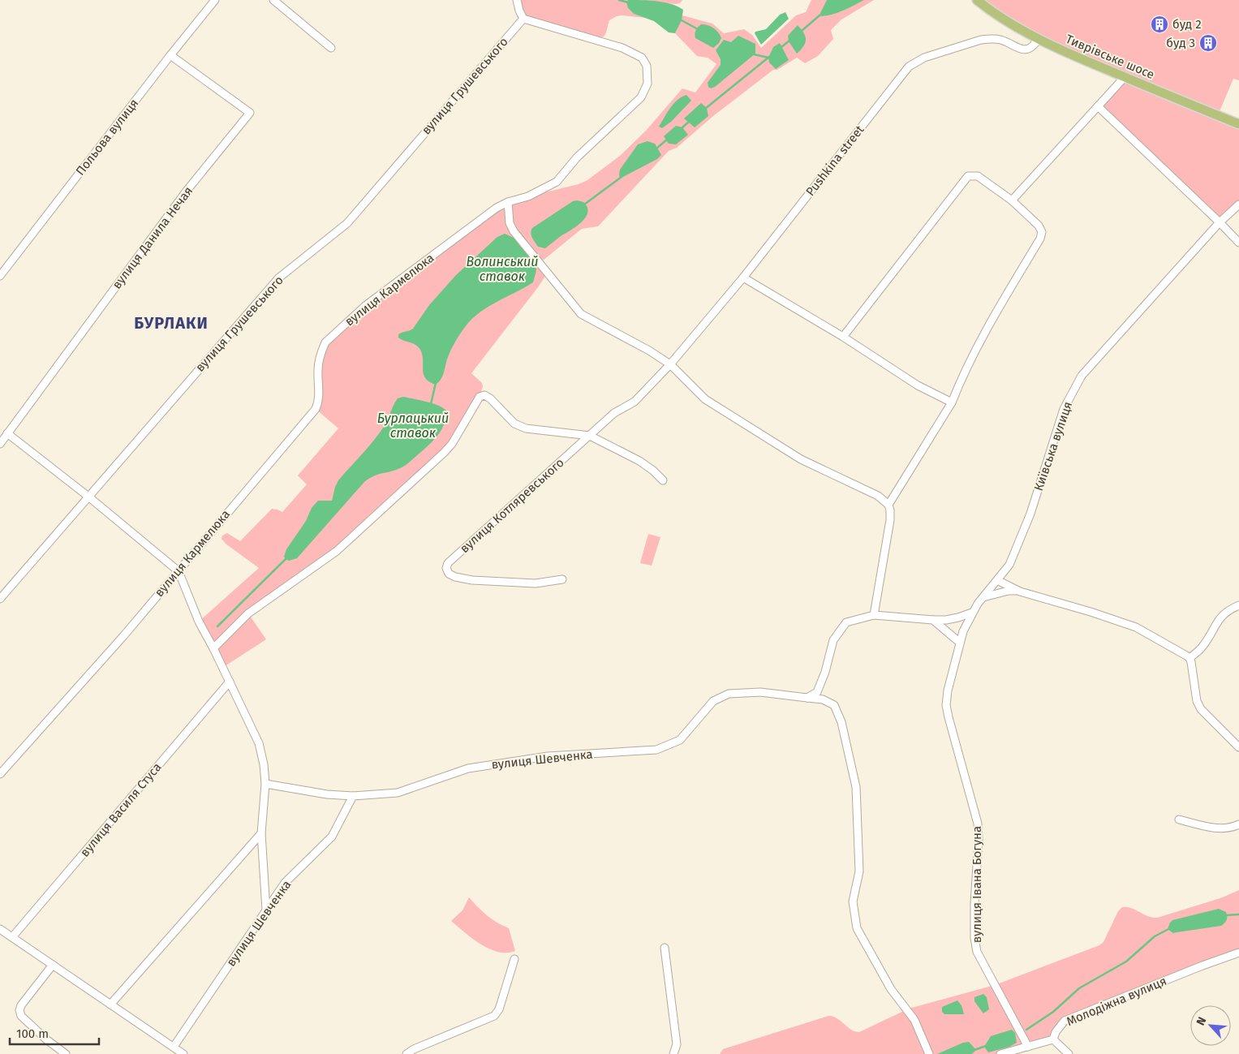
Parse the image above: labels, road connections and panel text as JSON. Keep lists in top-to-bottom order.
{
  "streets": {
    "main road": ["Тиврівське шосе"],
    "street": [
      "вулиця Грушевського",
      "Польова вулиця",
      "Pushkina street",
      "вулиця Данила Нечая",
      "вулиця Кармелюка",
      "Київська вулиця",
      "вулиця Котляревського",
      "вулиця Шевченка",
      "вулиця Василя Стуса",
      "вулиця Івана Богуна",
      "Молодіжна вулиця"
    ]
  },
  "crossings": [
    ["Тиврівське шосе", "Pushkina street"],
    ["вулиця Грушевського", "вулиця Кармелюка"],
    ["Польова вулиця", "вулиця Данила Нечая"],
    ["Pushkina street", "вулиця Котляревського"],
    ["Київська вулиця", "вулиця Івана Богуна"]
  ],
  "districts": ["БУРЛАКИ"],
  "water": ["Волинський ставок", "Бурлацький ставок"],
  "places": {
    "building": ["буд 2", "буд 3"]
  },
  "scale_bar": "100 m",
  "north": "top left"
}
